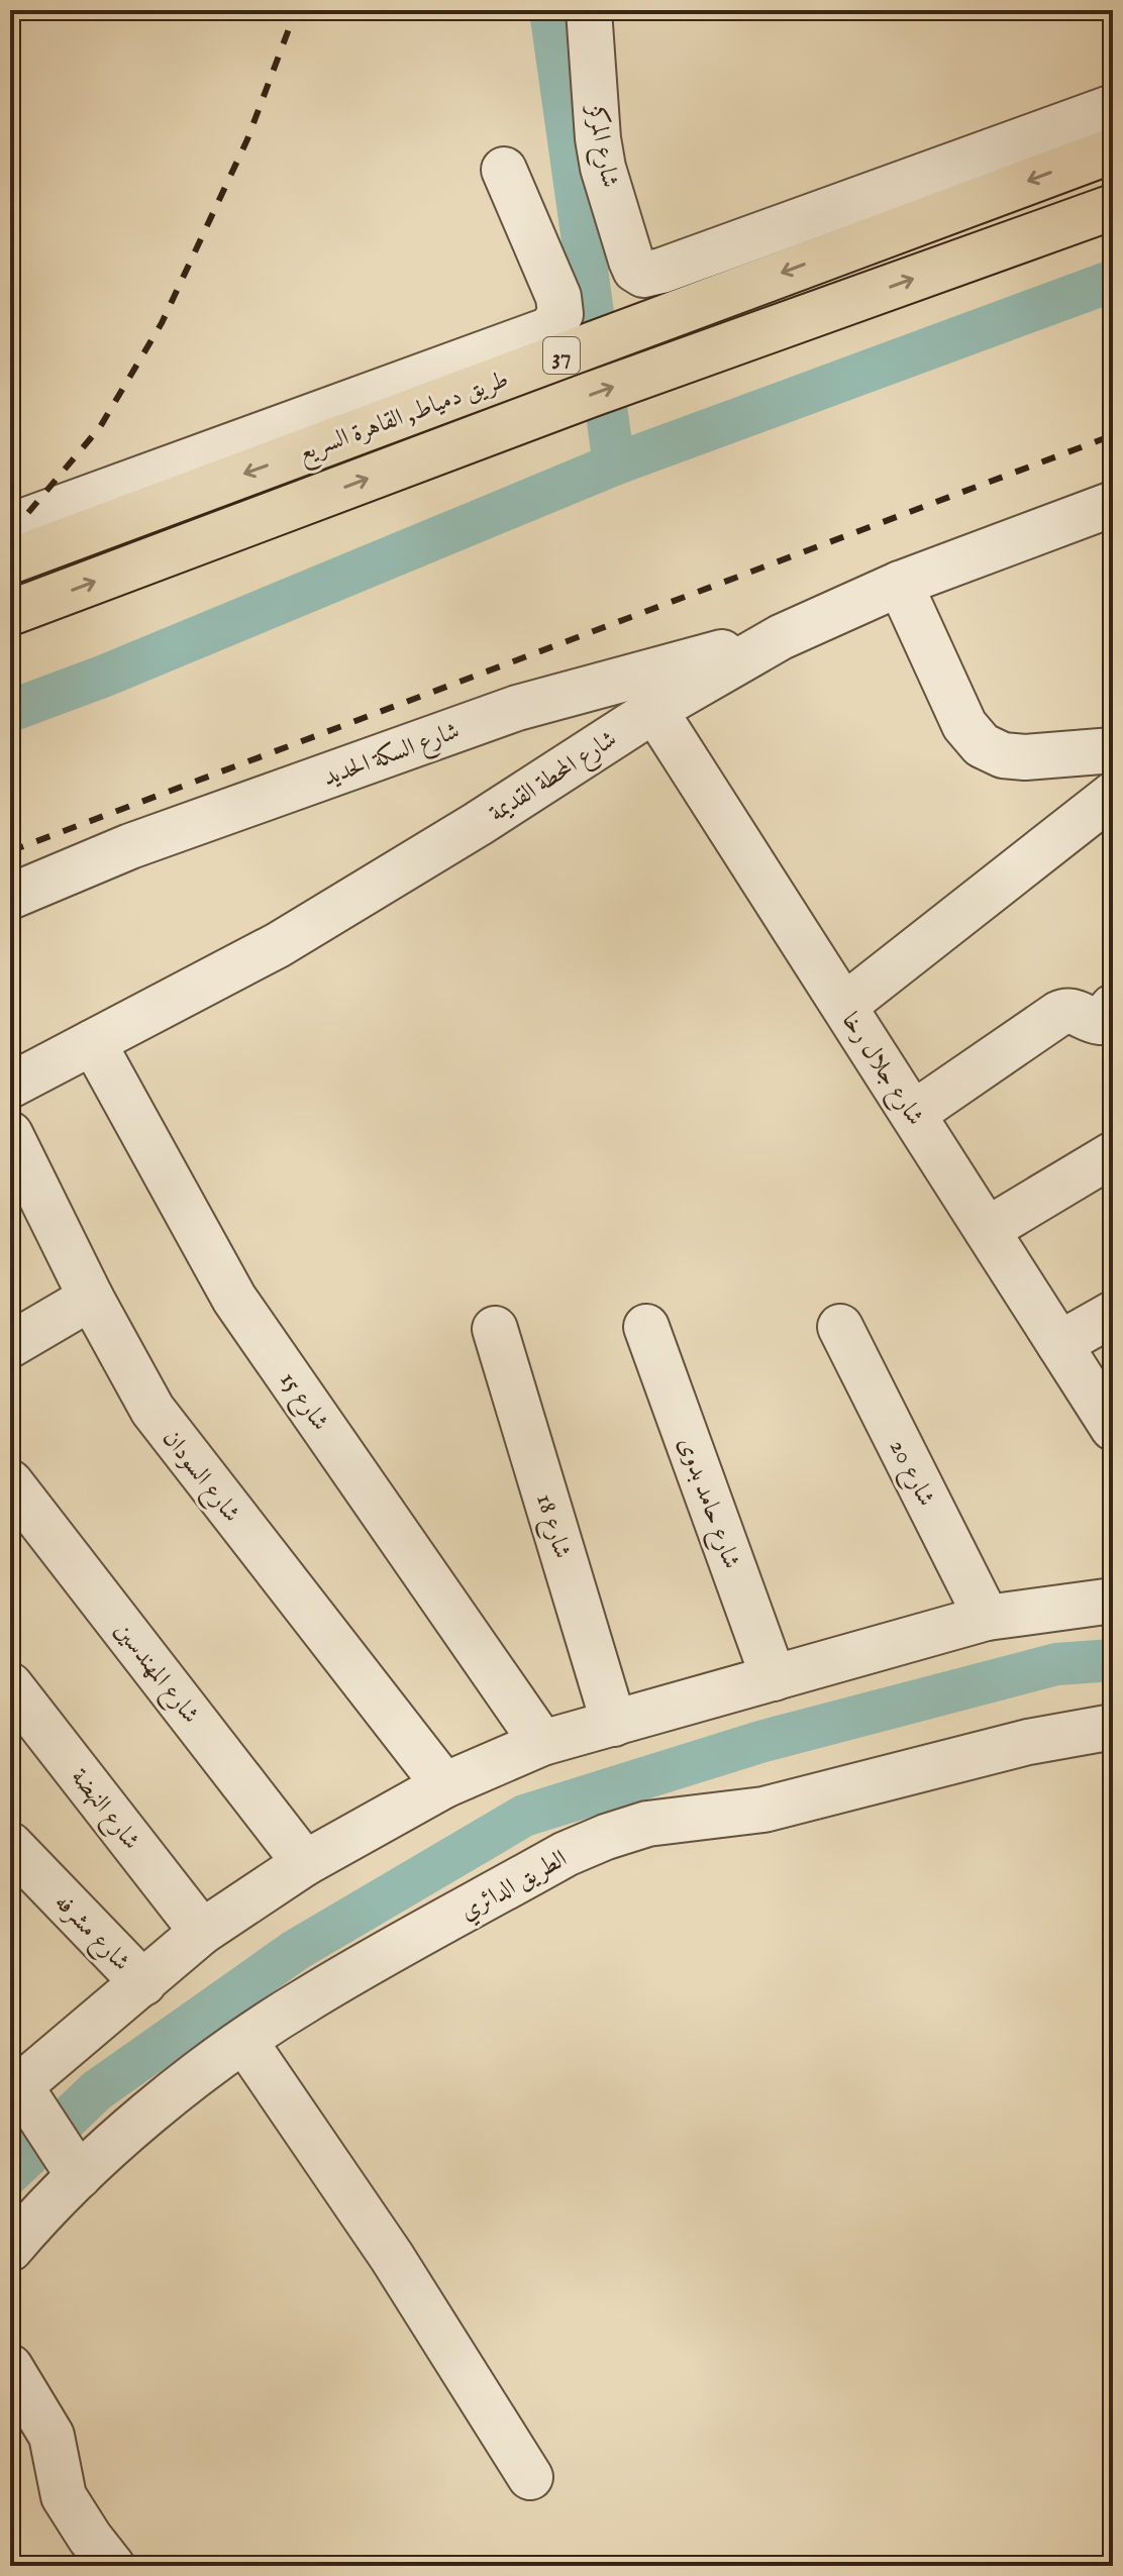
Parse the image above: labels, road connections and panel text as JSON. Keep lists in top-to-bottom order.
{
  "streets": {
    "highway": ["37", "طريق دمياط, القاهرة السريع"],
    "street": [
      "شارع المركز",
      "شارع السكة الحديد",
      "شارع المحطة القديمة",
      "شارع جلال رخا",
      "شارع 15",
      "شارع 20",
      "شارع السودان",
      "شارع حامد بدوى",
      "شارع 18",
      "شارع المهندسين",
      "شارع النهضة",
      "الطريق الدائري",
      "شارع مشرفه"
    ]
  },
  "crossings": [
    ["شارع السكة الحديد", "شارع المحطة القديمة"],
    ["شارع المحطة القديمة", "شارع جلال رخا"],
    ["شارع المحطة القديمة", "شارع 15"]
  ]
}
